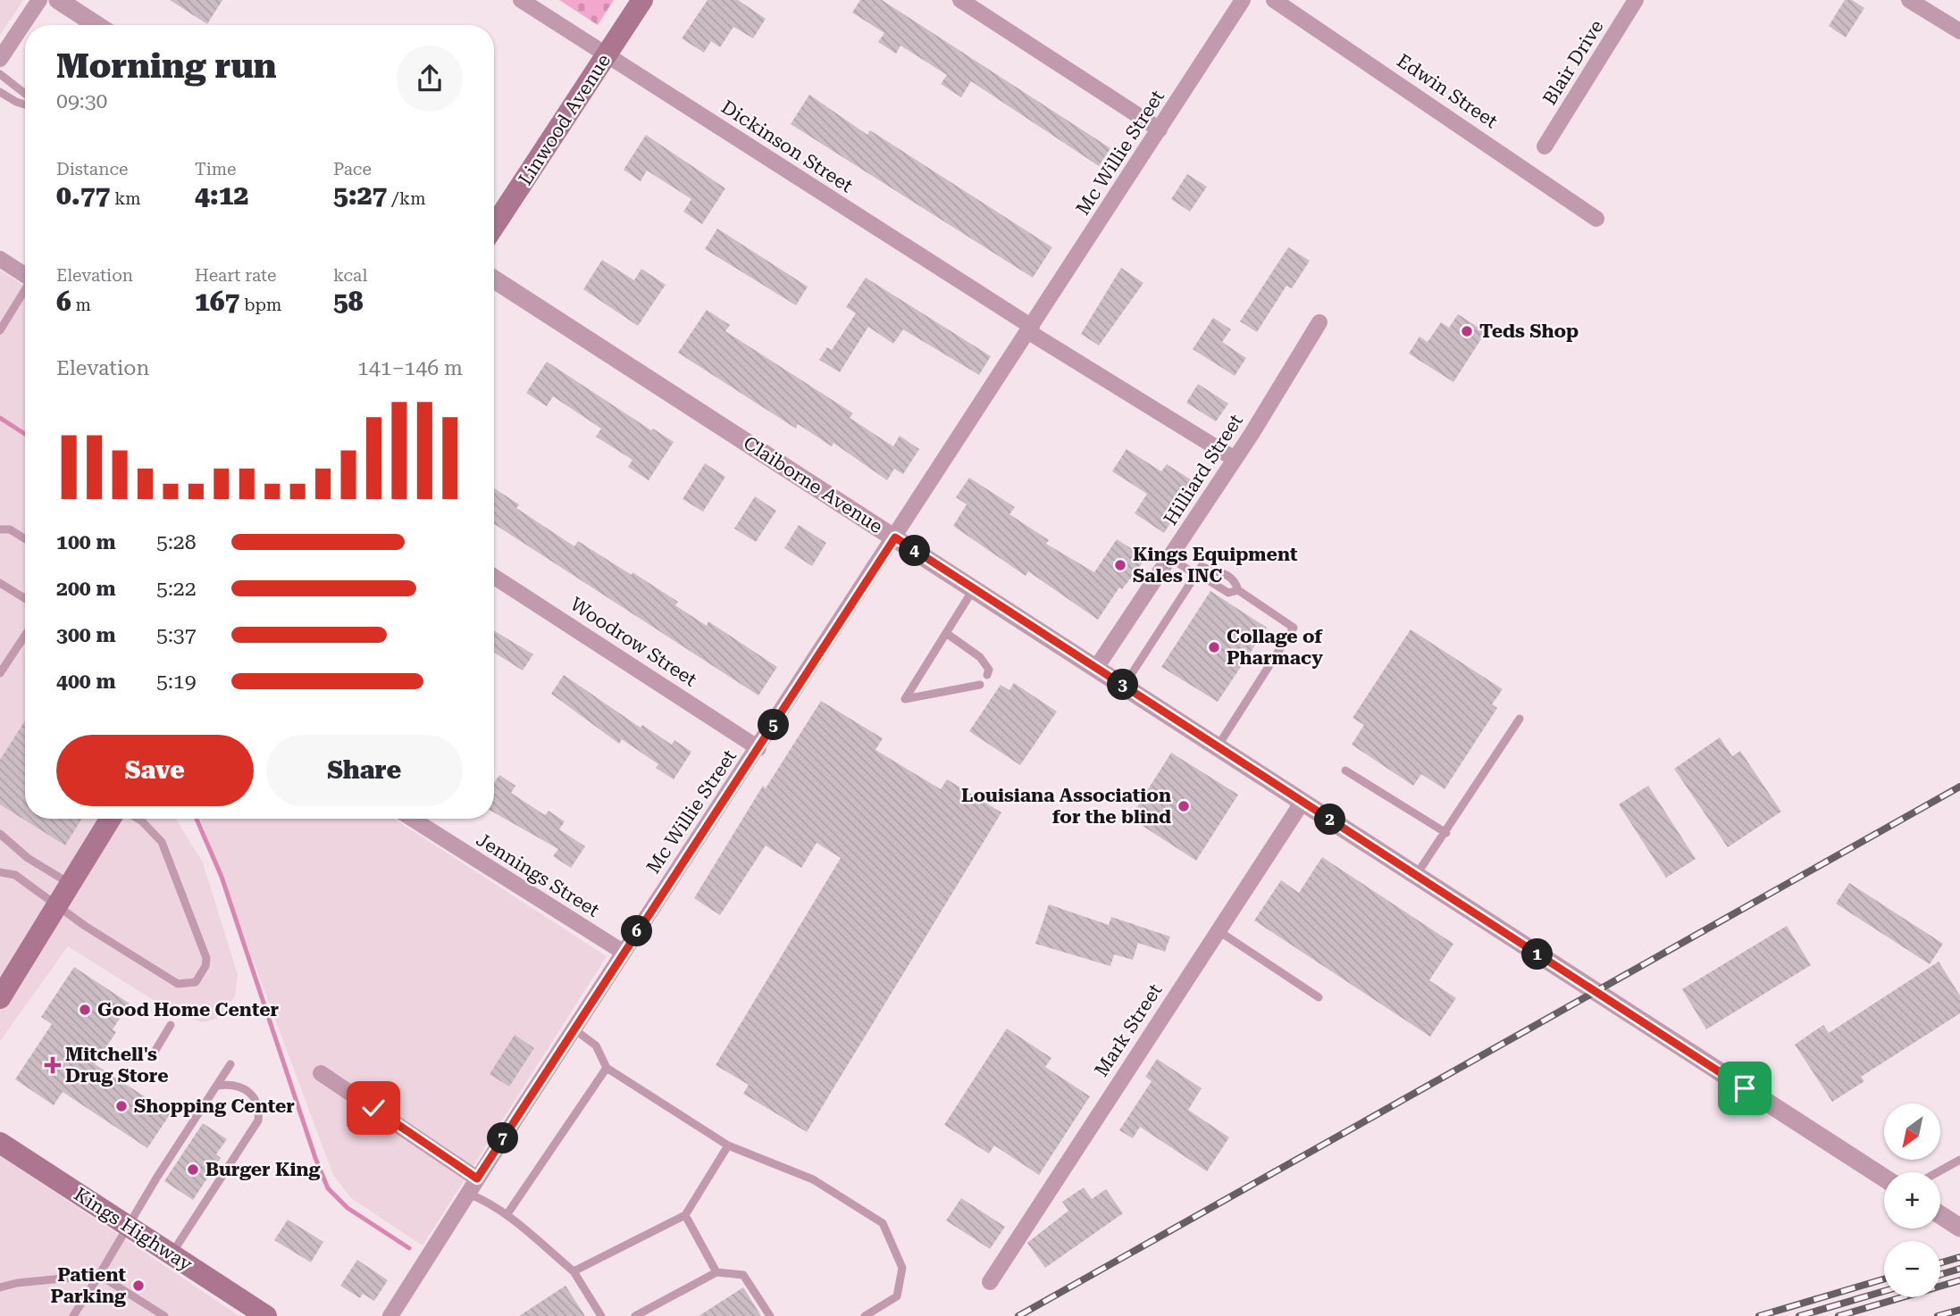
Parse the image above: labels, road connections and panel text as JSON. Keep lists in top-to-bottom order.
{
  "streets": {
    "main road": ["Linwood Avenue", "Kings Highway"],
    "street": [
      "Blair Drive",
      "Edwin Street",
      "Dickinson Street",
      "Mc Willie Street",
      "Hilliard Street",
      "Claiborne Avenue",
      "Woodrow Street",
      "Jennings Street",
      "Mark Street"
    ]
  },
  "crossings": [
    ["Linwood Avenue", "Dickinson Street"],
    ["Dickinson Street", "Mc Willie Street"],
    ["Dickinson Street", "Hilliard Street"],
    ["Mc Willie Street", "Claiborne Avenue"],
    ["Mc Willie Street", "Woodrow Street"],
    ["Mc Willie Street", "Jennings Street"],
    ["Hilliard Street", "Claiborne Avenue"],
    ["Claiborne Avenue", "Mark Street"]
  ],
  "places": {
    "other": [
      "Teds Shop",
      "Kings Equipment Sales INC",
      "Collage of Pharmacy",
      "Louisiana Association for the blind",
      "Good Home Center",
      "Shopping Center",
      "Burger King",
      "Patient Parking"
    ],
    "health": ["Mitchell's Drug Store"]
  },
  "north": "bottom left",
  "page": {
    "heading": ["Morning run", "09:30"],
    "stats": [
      ["Distance", "0.77 km"],
      ["Time", "4:12"],
      ["Pace", "5:27 /km"],
      ["Elevation", "6 m"],
      ["Heart rate", "167 bpm"],
      ["kcal", "58"]
    ],
    "chart": ["Elevation", "141–146 m"],
    "list": [
      {
        "name": "100 m",
        "note": "5:28"
      },
      {
        "name": "200 m",
        "note": "5:22"
      },
      {
        "name": "300 m",
        "note": "5:37"
      },
      {
        "name": "400 m",
        "note": "5:19"
      }
    ],
    "pins": [
      "4",
      "3",
      "5",
      "2",
      "6",
      "1",
      "7"
    ],
    "buttons": ["Save", "Share"],
    "map_buttons": ["+", "−"]
  }
}
